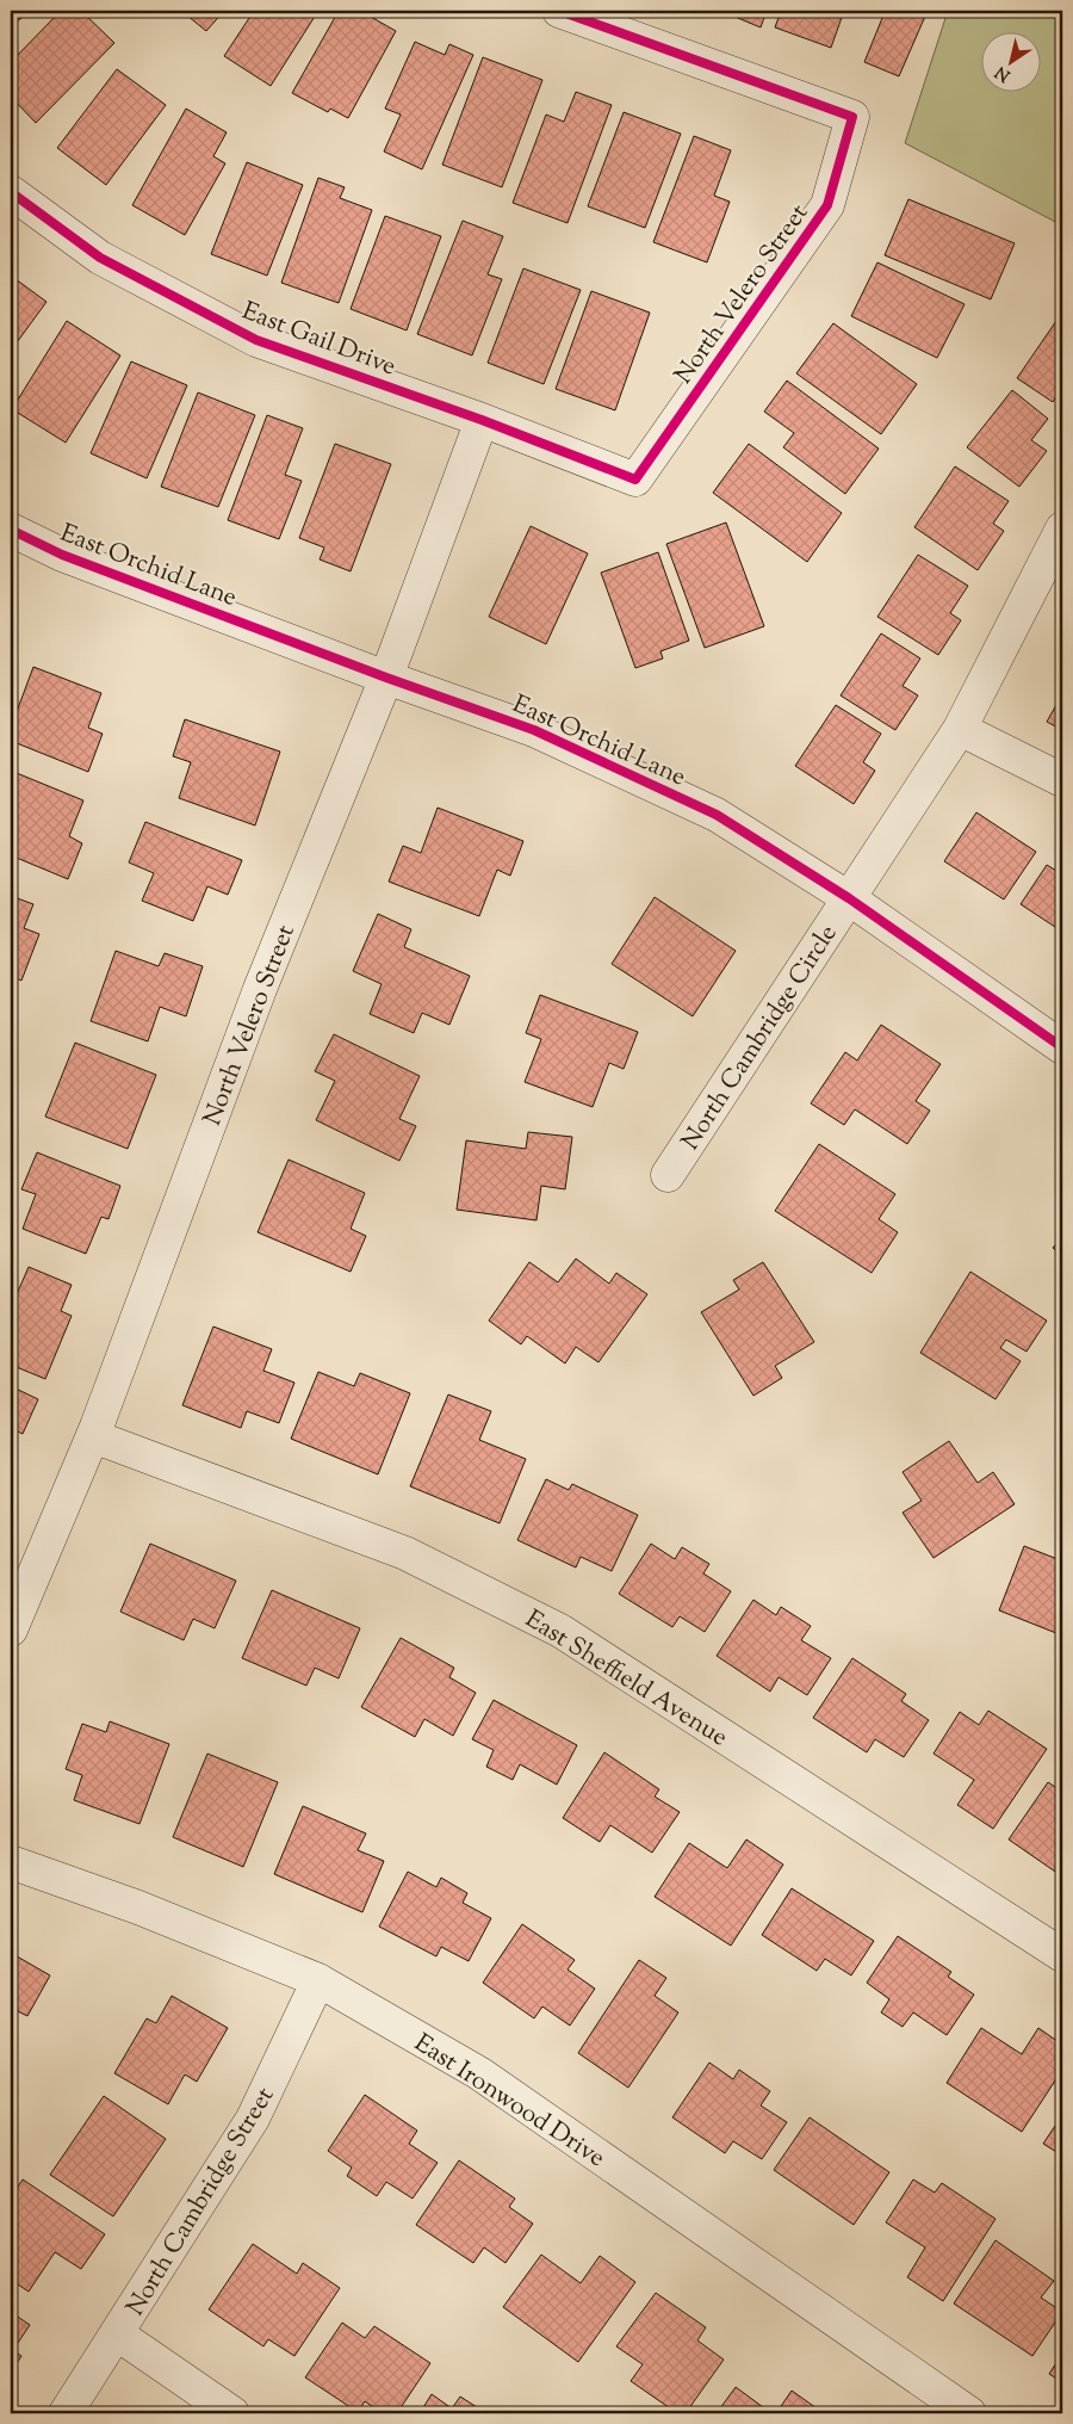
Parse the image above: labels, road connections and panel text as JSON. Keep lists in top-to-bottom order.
{
  "streets": {
    "street": [
      "North Velero Street",
      "East Gail Drive",
      "East Orchid Lane",
      "North Cambridge Circle",
      "East Sheffield Avenue",
      "East Ironwood Drive",
      "North Cambridge Street"
    ]
  },
  "crossings": [
    ["North Velero Street", "East Gail Drive"],
    ["North Velero Street", "East Orchid Lane"],
    ["North Velero Street", "East Sheffield Avenue"],
    ["East Orchid Lane", "North Cambridge Circle"],
    ["East Ironwood Drive", "North Cambridge Street"]
  ],
  "north": "bottom left"
}
